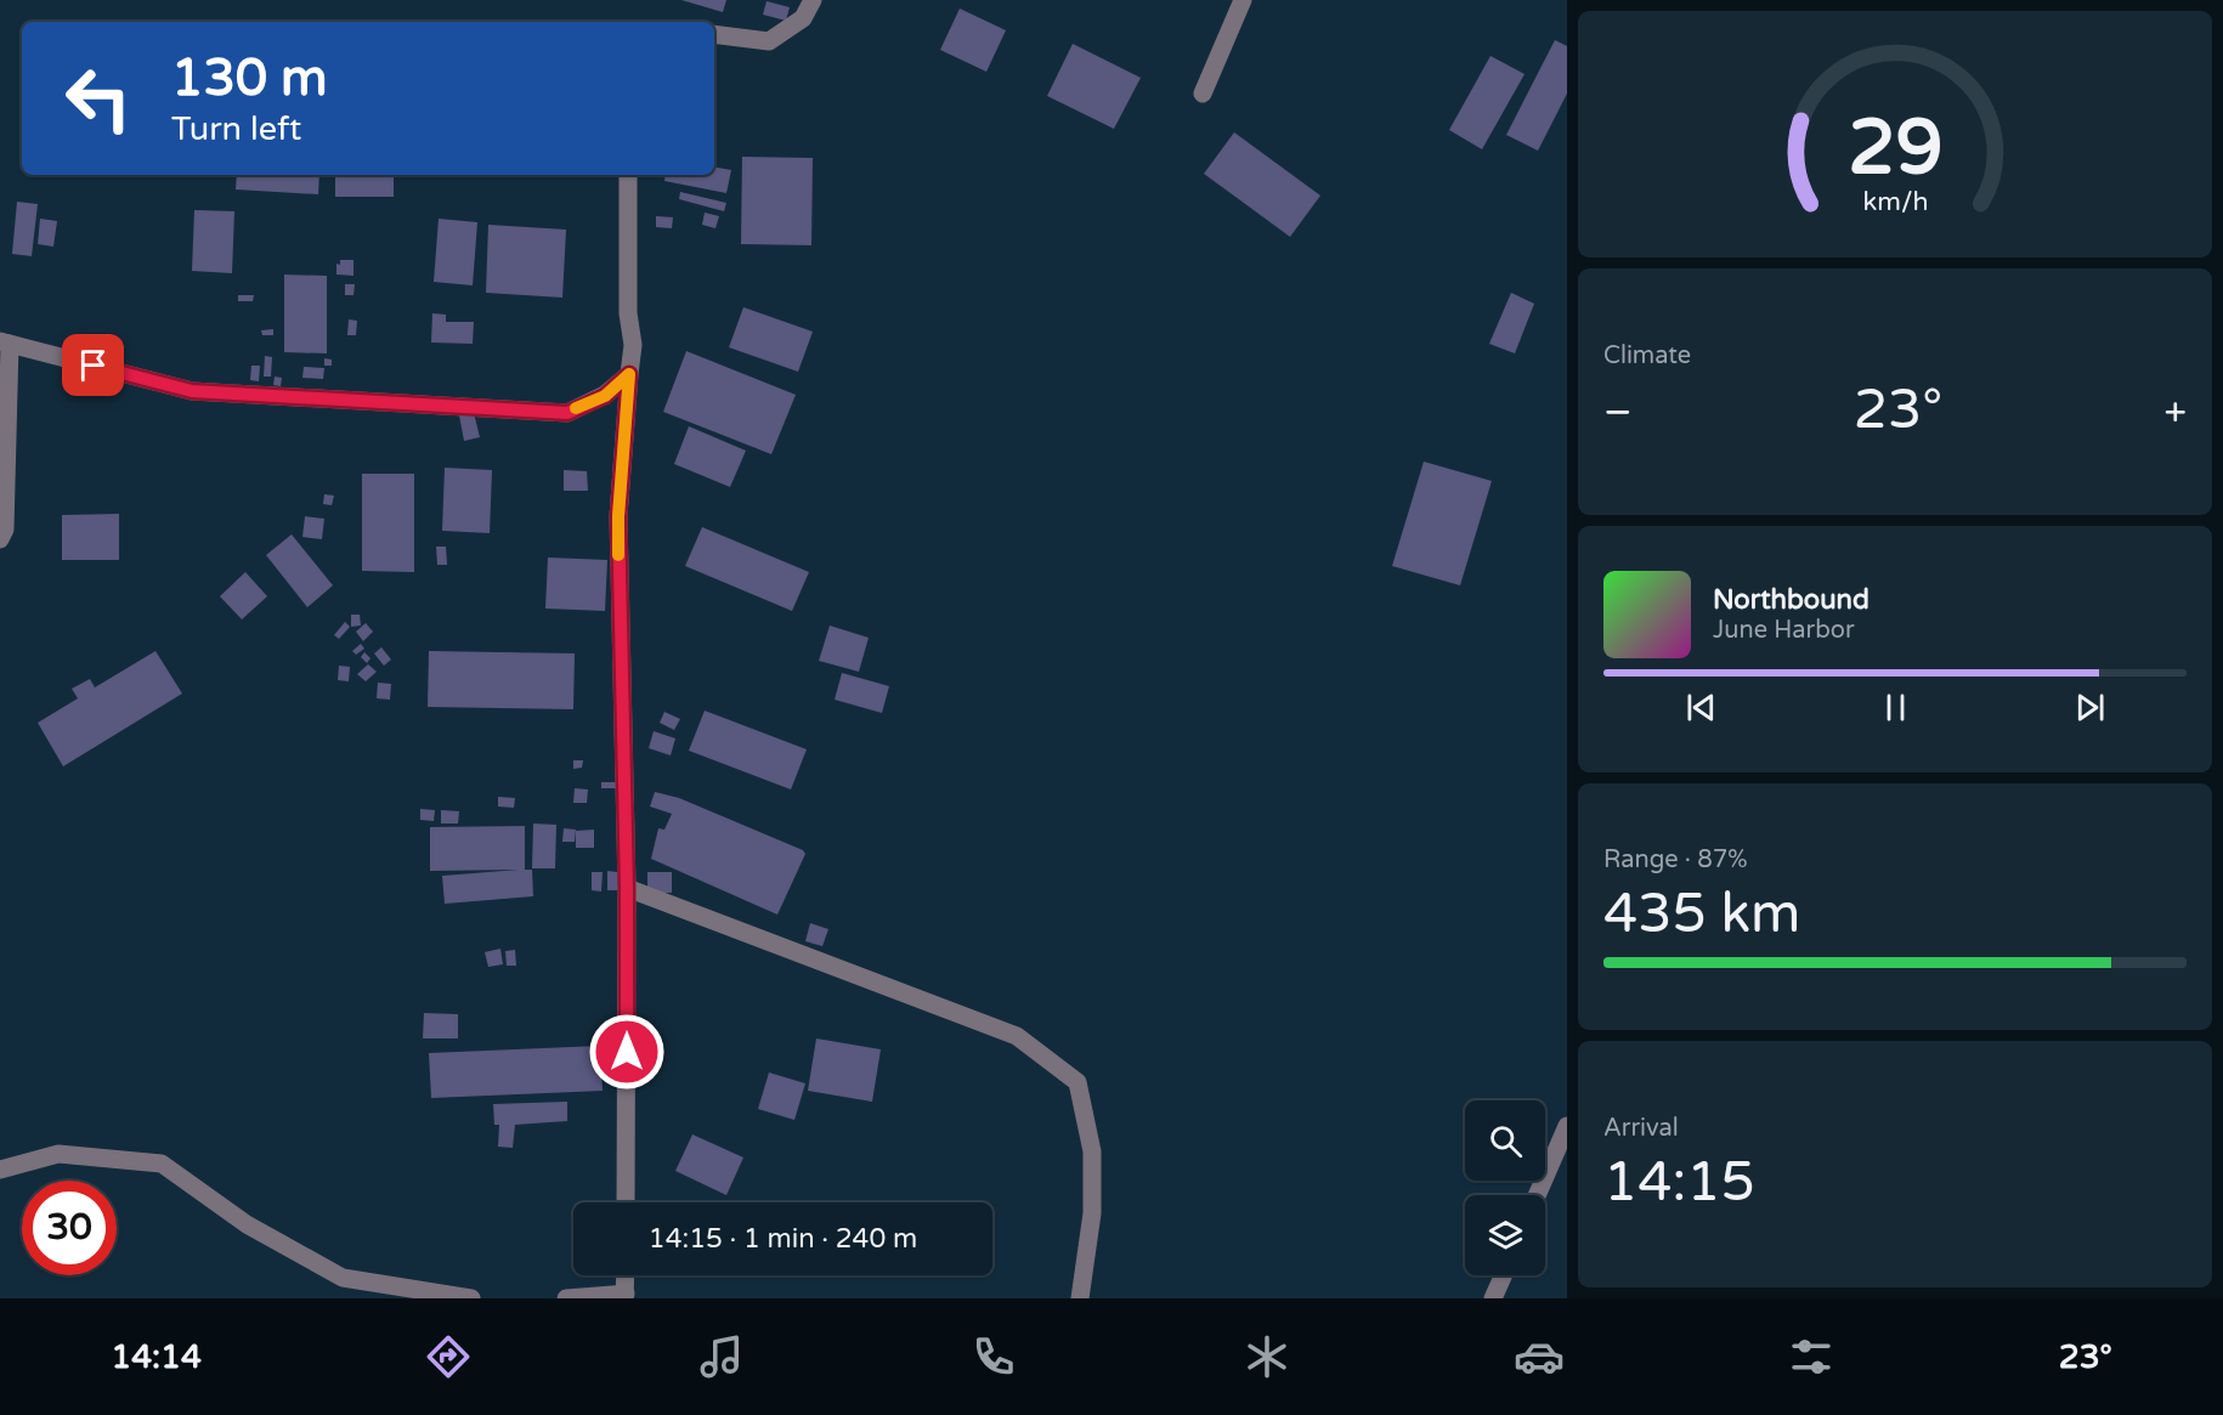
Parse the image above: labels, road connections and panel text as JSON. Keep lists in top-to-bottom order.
{
  "page": {
    "turn": ["130 m", "Turn left"],
    "tile": [
      "Climate",
      ["Range · 87%", "435 km"],
      ["Arrival", "14:15"]
    ],
    "heat": ["−", "23°", "+"],
    "song": ["Northbound", "June Harbor"],
    "limit": "30",
    "trip": "14:15 · 1 min · 240 m",
    "tabs": ["14:14", "23°"],
    "gauge": ["29", "km/h"]
  }
}
